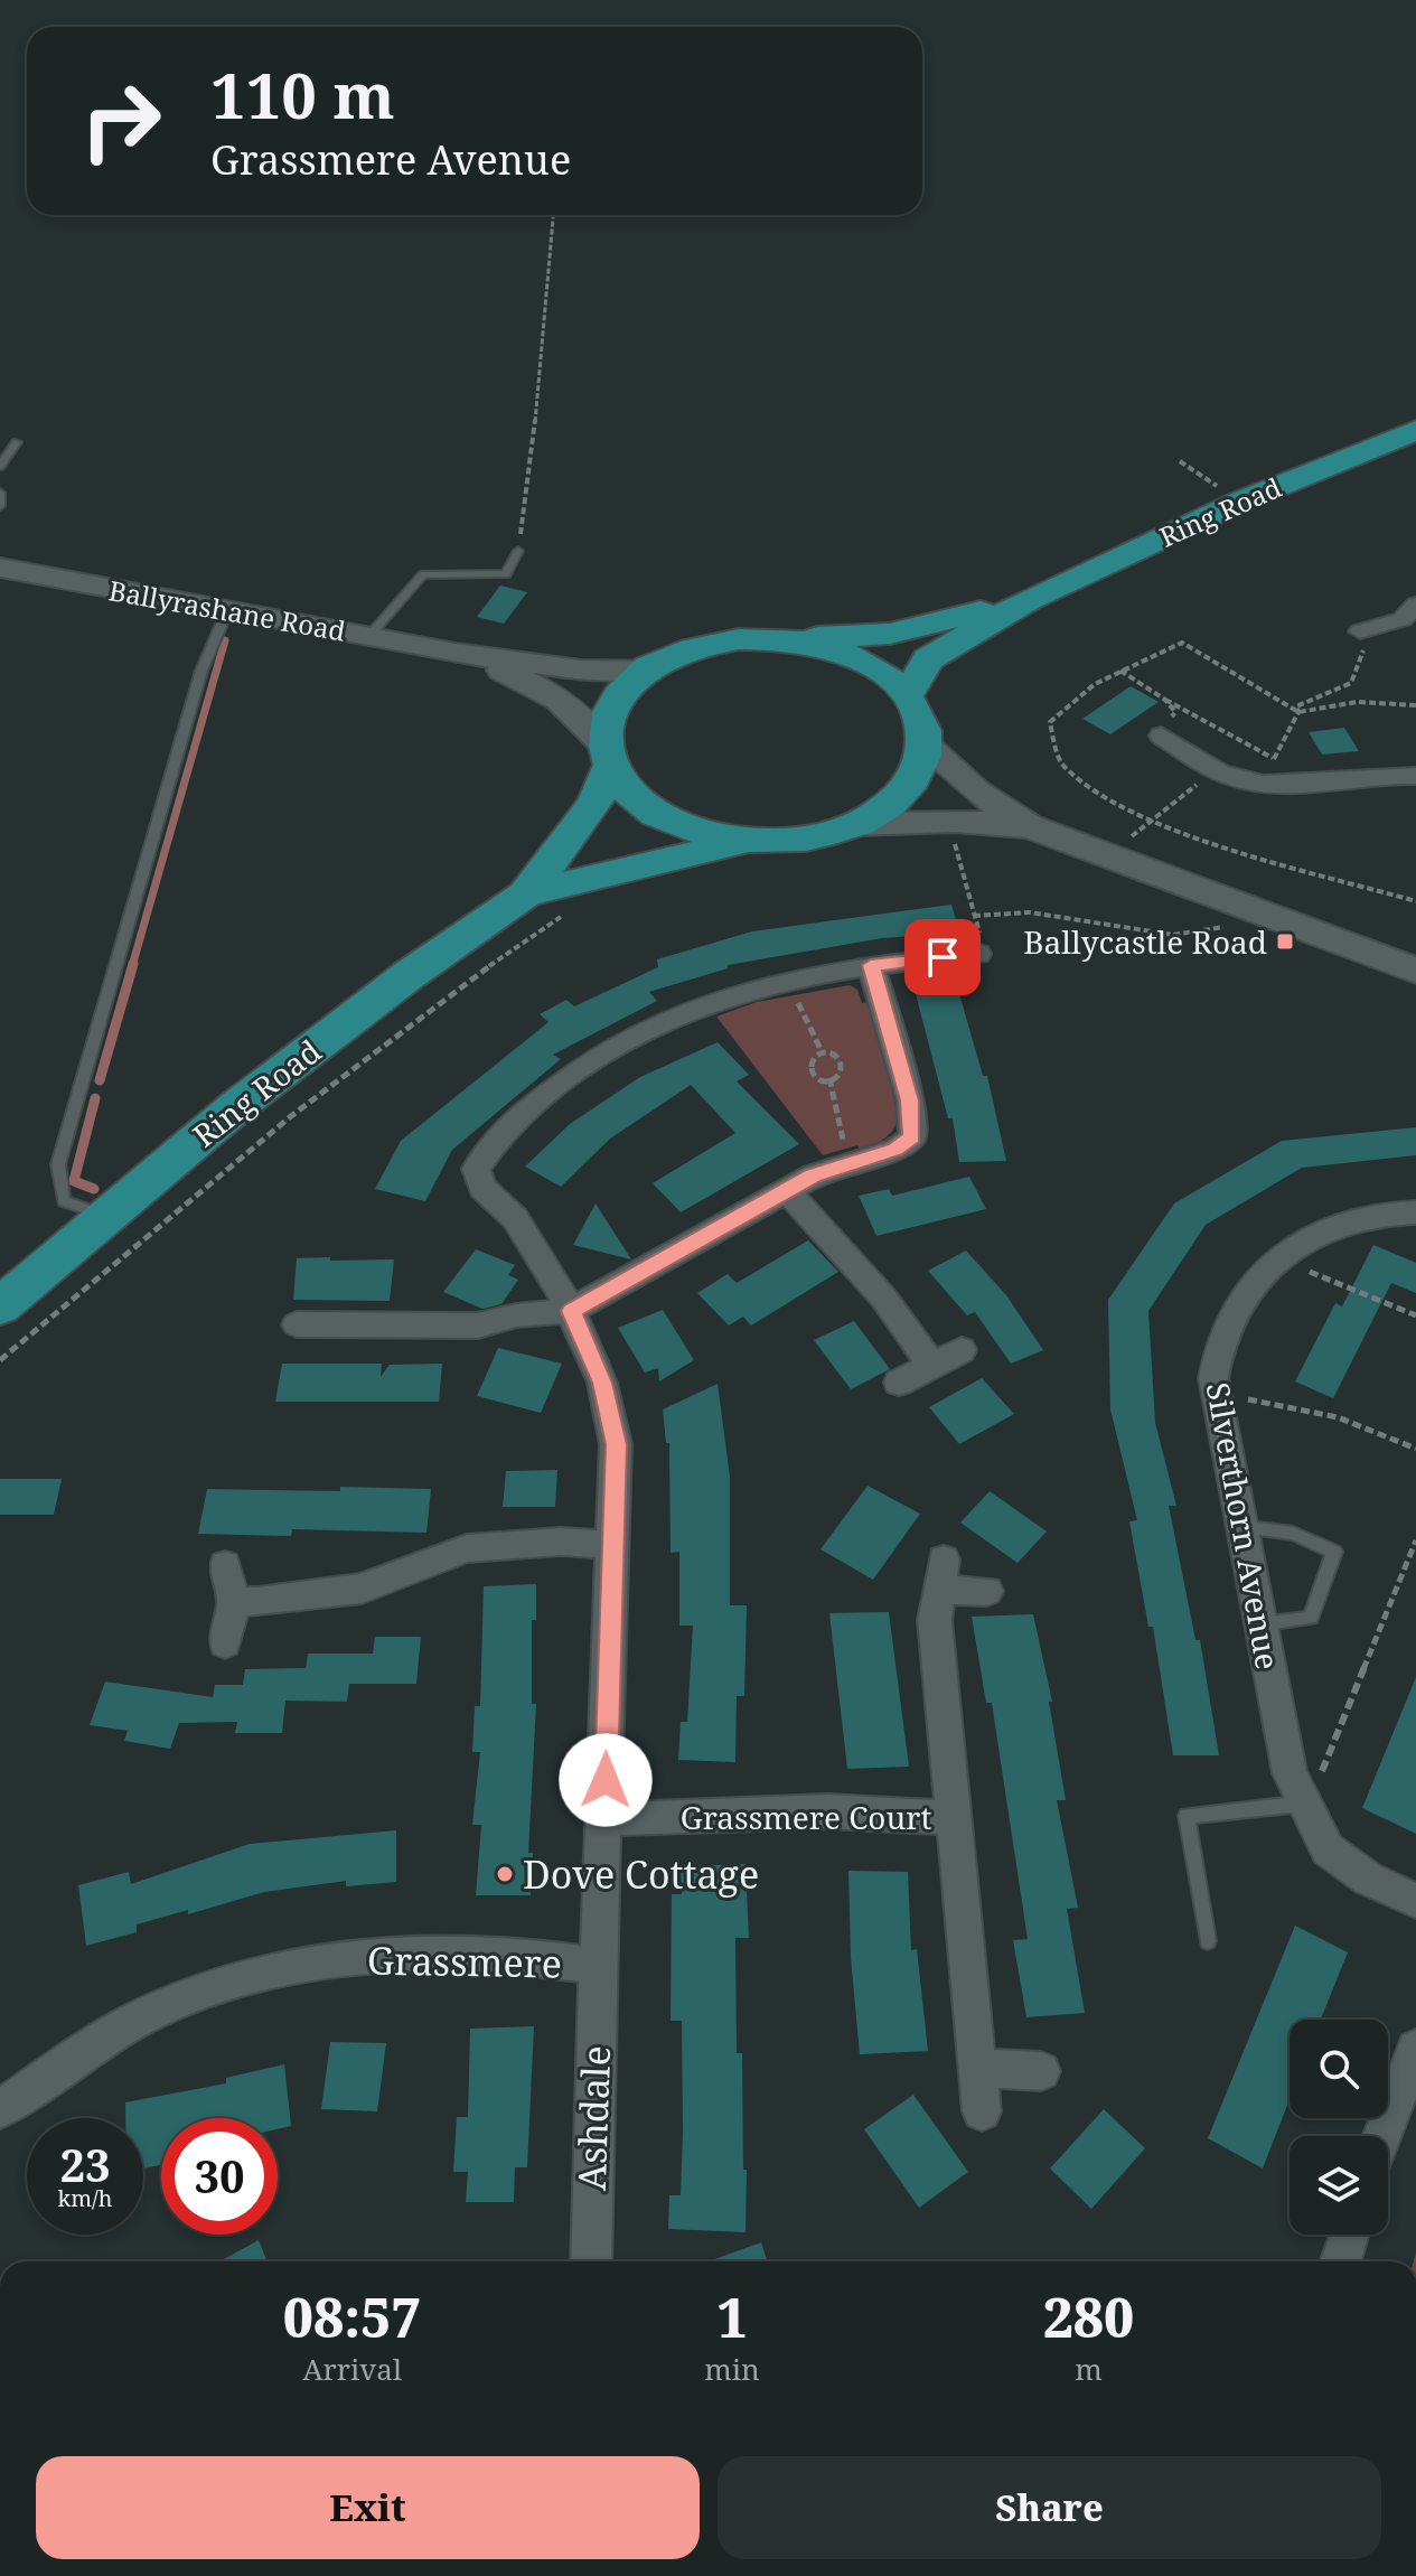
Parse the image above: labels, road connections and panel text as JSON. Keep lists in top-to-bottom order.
{
  "streets": {
    "main road": ["Ring Road", "Ballyrashane Road"],
    "street": [
      "Silverthorn Avenue",
      "Grassmere Court",
      "Grassmere",
      "Ashdale"
    ]
  },
  "crossings": [
    ["Ring Road", "Ballyrashane Road"],
    ["Grassmere Court", "Grassmere"],
    ["Grassmere", "Ashdale"]
  ],
  "places": {
    "transit": ["Ballycastle Road"],
    "other": ["Dove Cottage"]
  },
  "page": {
    "turn": ["110 m", "Grassmere Avenue"],
    "speed": "23 km/h",
    "limit": "30",
    "eta": [
      "08:57",
      "Arrival",
      "1",
      "min",
      "280",
      "m"
    ],
    "buttons": ["Exit", "Share"]
  }
}
